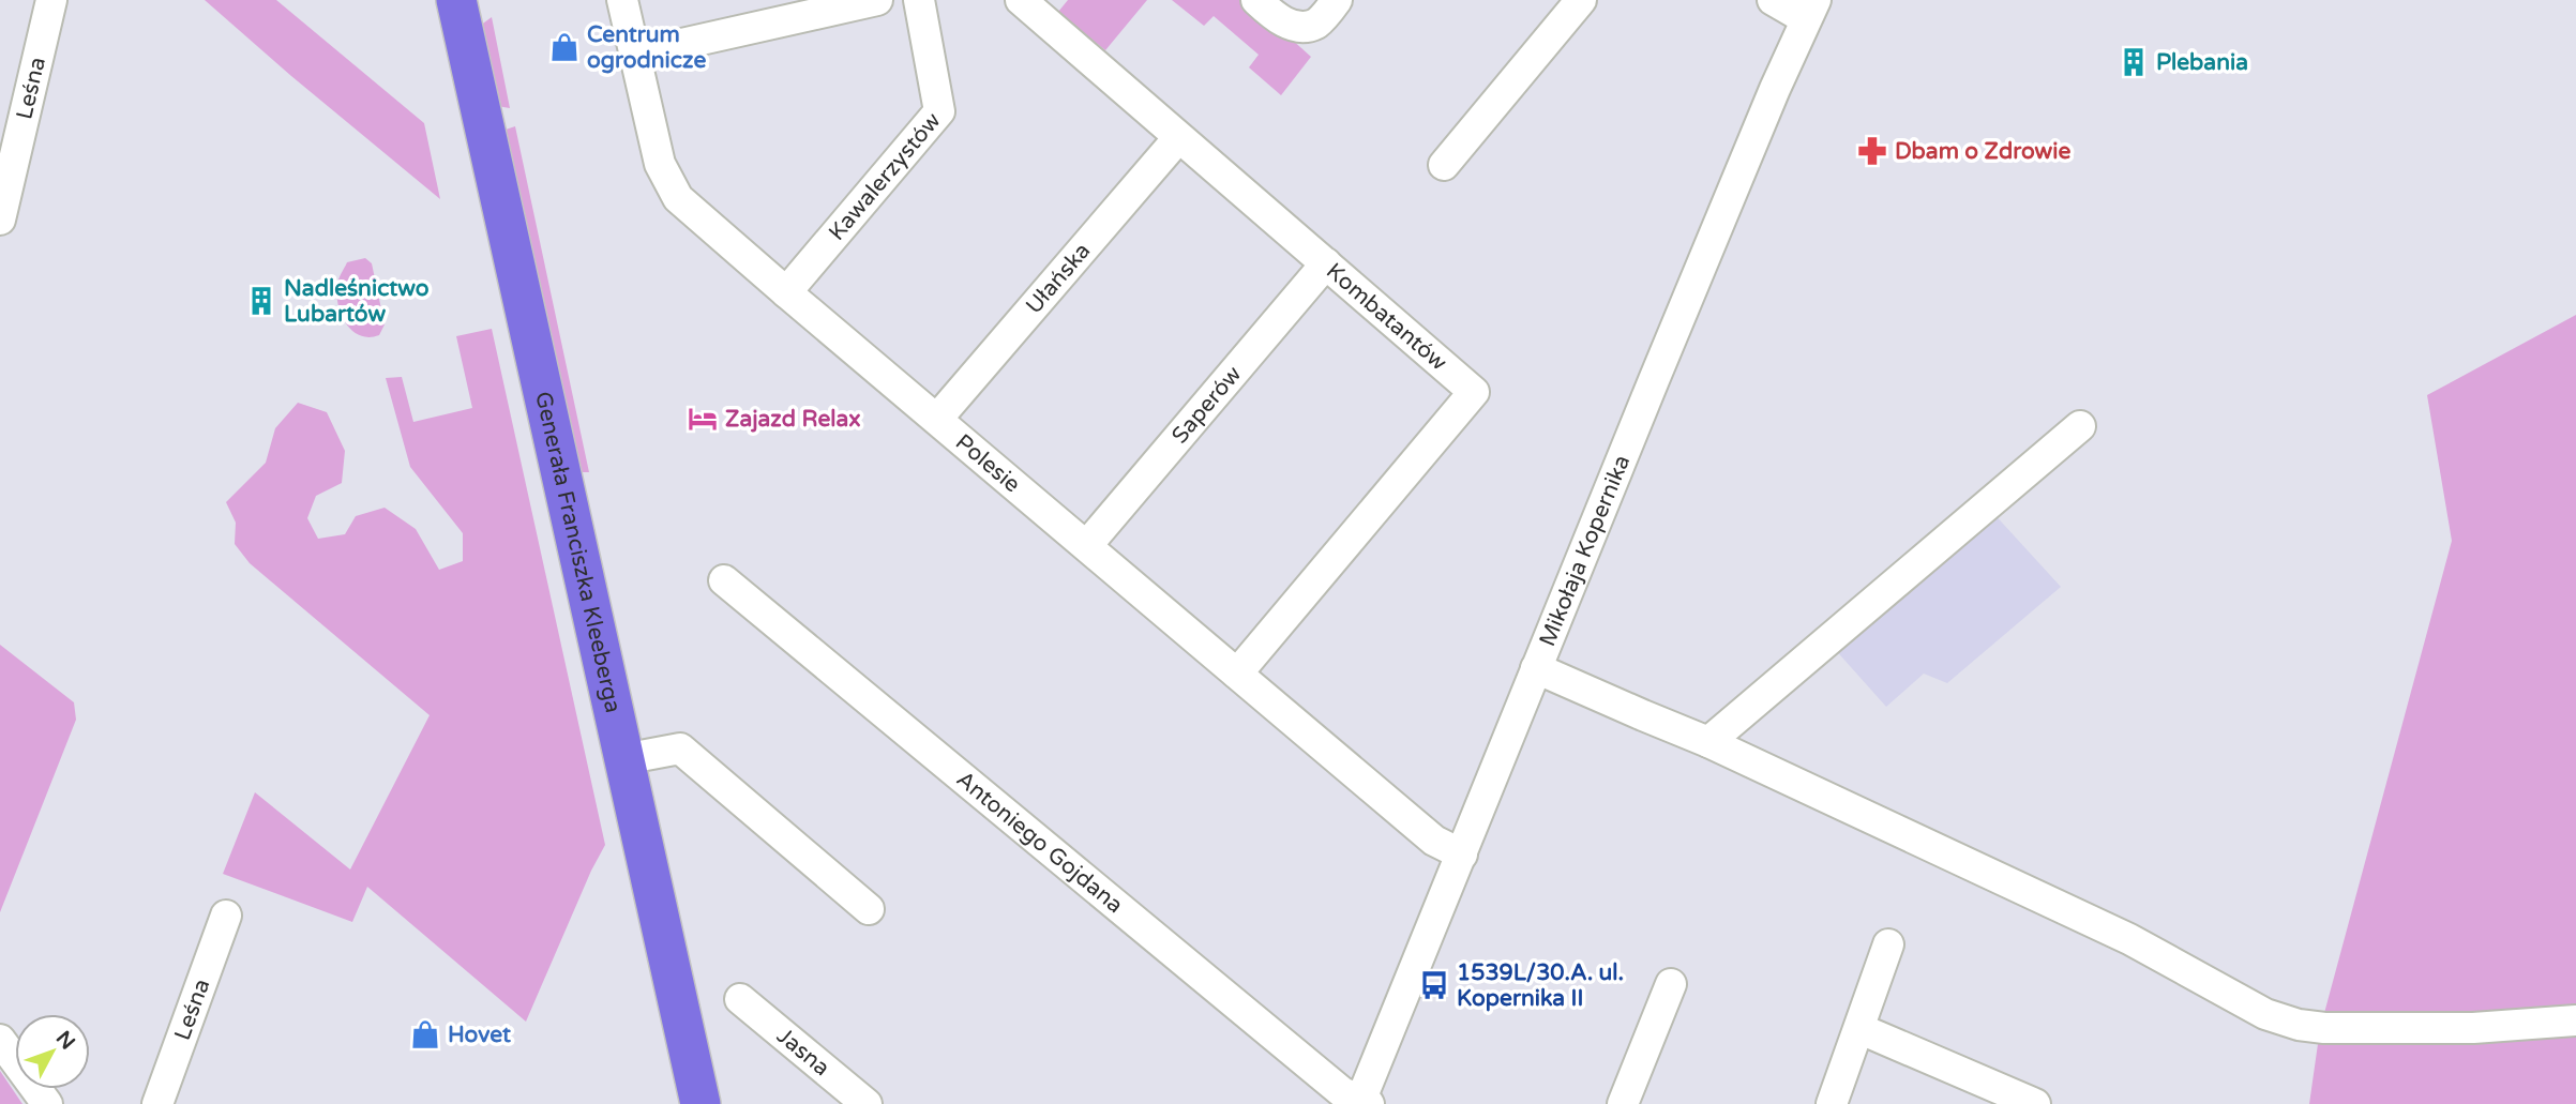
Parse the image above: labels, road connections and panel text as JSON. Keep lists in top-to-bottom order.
{
  "streets": {
    "main road": ["Generała Franciszka Kleeberga"],
    "street": [
      "Leśna",
      "Kawalerzystów",
      "Ułańska",
      "Kombatantów",
      "Saperów",
      "Polesie",
      "Mikołaja Kopernika",
      "Antoniego Gojdana",
      "Jasna"
    ]
  },
  "crossings": [
    ["Kawalerzystów", "Polesie"],
    ["Ułańska", "Kombatantów"],
    ["Ułańska", "Polesie"],
    ["Kombatantów", "Saperów"],
    ["Kombatantów", "Polesie"],
    ["Saperów", "Polesie"],
    ["Polesie", "Mikołaja Kopernika"],
    ["Mikołaja Kopernika", "Antoniego Gojdana"]
  ],
  "places": {
    "shop": ["Centrum ogrodnicze", "Hovet"],
    "building": ["Plebania", "Nadleśnictwo Lubartów"],
    "pharmacy": ["Dbam o Zdrowie"],
    "hotel": ["Zajazd Relax"],
    "bus stop": ["1539L/30.A. ul. Kopernika II"]
  },
  "north": "top right"
}
